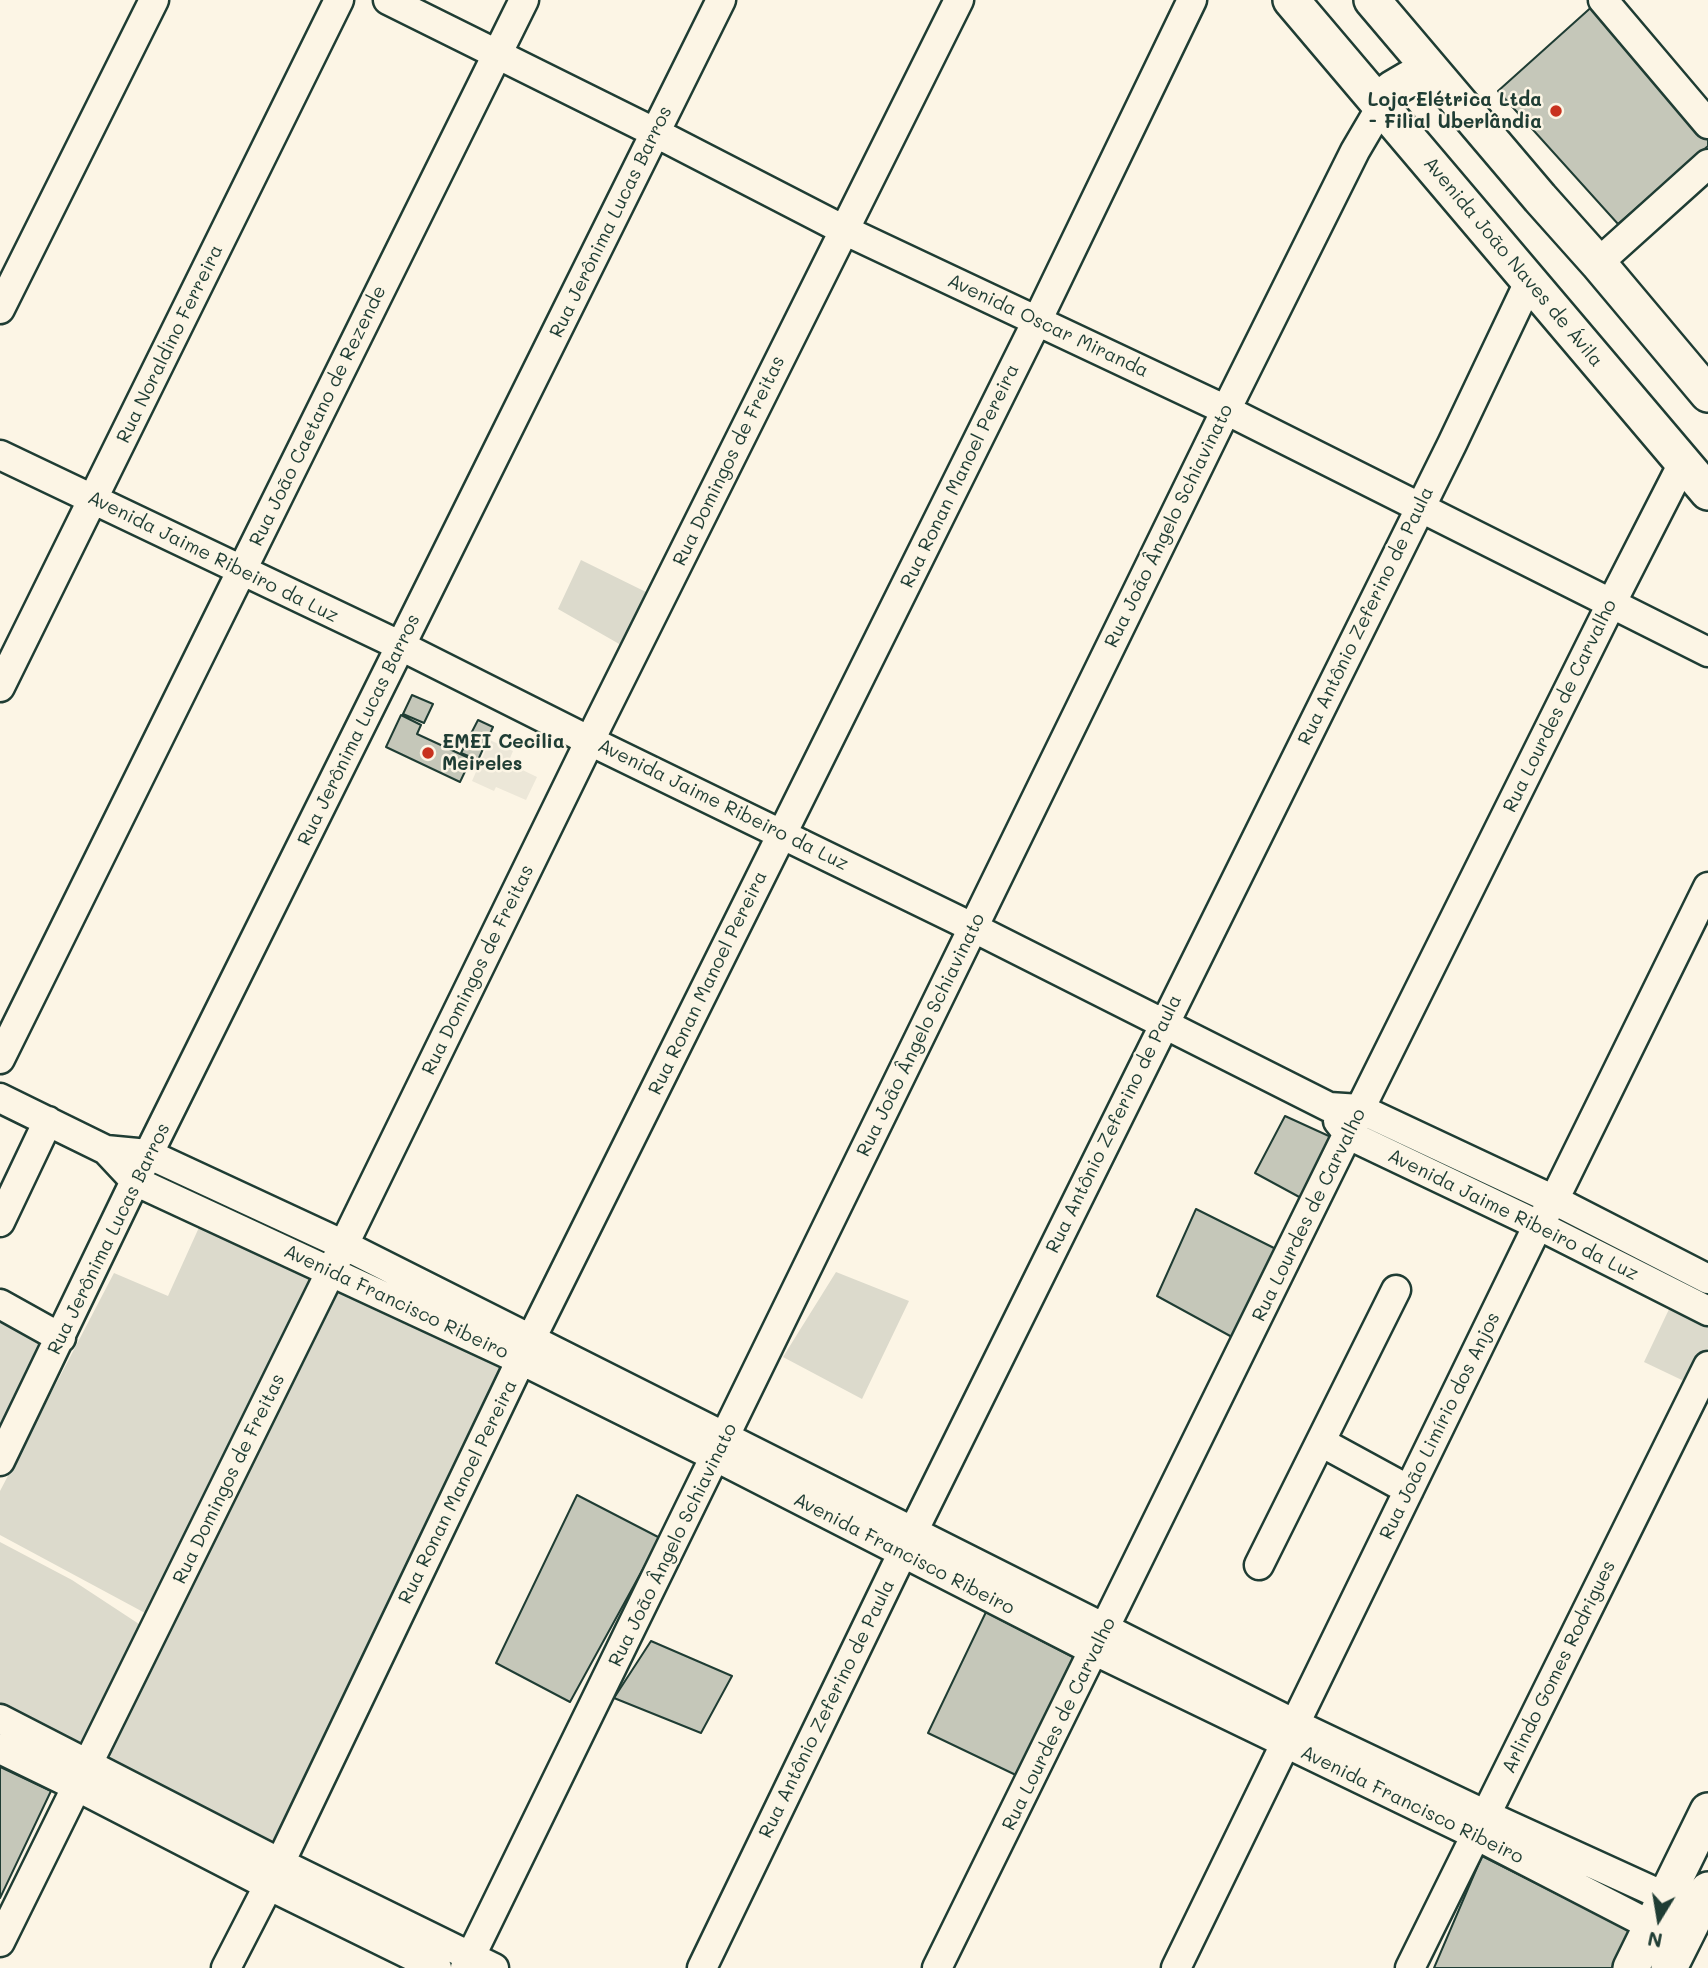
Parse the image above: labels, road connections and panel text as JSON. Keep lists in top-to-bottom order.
{
  "streets": {
    "main road": ["Avenida João Naves de Ávila", "Avenida Francisco Ribeiro"],
    "street": [
      "Rua Jerônima Lucas Barros",
      "Avenida Oscar Miranda",
      "Rua Noraldino Ferreira",
      "Rua João Caetano de Rezende",
      "Rua Domingos de Freitas",
      "Rua Ronan Manoel Pereira",
      "Rua João Ângelo Schiavinato",
      "Avenida Jaime Ribeiro da Luz",
      "Rua Antônio Zeferino de Paula",
      "Rua Lourdes de Carvalho",
      "Rua João Limírio dos Anjos",
      "Arlindo Gomes Rodrigues"
    ]
  },
  "crossings": [
    ["Rua Jerônima Lucas Barros", "Avenida Oscar Miranda"],
    ["Rua Jerônima Lucas Barros", "Avenida Jaime Ribeiro da Luz"],
    ["Rua Jerônima Lucas Barros", "Avenida Francisco Ribeiro"],
    ["Avenida João Naves de Ávila", "Rua João Ângelo Schiavinato"],
    ["Avenida João Naves de Ávila", "Rua Antônio Zeferino de Paula"],
    ["Avenida João Naves de Ávila", "Rua Lourdes de Carvalho"],
    ["Avenida Oscar Miranda", "Rua João Caetano de Rezende"],
    ["Avenida Oscar Miranda", "Rua Domingos de Freitas"],
    ["Avenida Oscar Miranda", "Rua Ronan Manoel Pereira"],
    ["Avenida Oscar Miranda", "Rua João Ângelo Schiavinato"],
    ["Avenida Oscar Miranda", "Rua Antônio Zeferino de Paula"],
    ["Avenida Oscar Miranda", "Rua Lourdes de Carvalho"],
    ["Rua Noraldino Ferreira", "Avenida Jaime Ribeiro da Luz"],
    ["Rua João Caetano de Rezende", "Avenida Jaime Ribeiro da Luz"],
    ["Rua Domingos de Freitas", "Avenida Jaime Ribeiro da Luz"],
    ["Rua Domingos de Freitas", "Avenida Francisco Ribeiro"],
    ["Rua Ronan Manoel Pereira", "Avenida Jaime Ribeiro da Luz"],
    ["Rua Ronan Manoel Pereira", "Avenida Francisco Ribeiro"],
    ["Rua João Ângelo Schiavinato", "Avenida Jaime Ribeiro da Luz"],
    ["Rua João Ângelo Schiavinato", "Avenida Francisco Ribeiro"],
    ["Avenida Jaime Ribeiro da Luz", "Rua Antônio Zeferino de Paula"],
    ["Avenida Jaime Ribeiro da Luz", "Rua Lourdes de Carvalho"],
    ["Avenida Jaime Ribeiro da Luz", "Rua João Limírio dos Anjos"],
    ["Rua Antônio Zeferino de Paula", "Avenida Francisco Ribeiro"],
    ["Rua Lourdes de Carvalho", "Avenida Francisco Ribeiro"],
    ["Avenida Francisco Ribeiro", "Rua João Limírio dos Anjos"],
    ["Avenida Francisco Ribeiro", "Arlindo Gomes Rodrigues"]
  ],
  "places": ["Loja Elétrica Ltda - Filial Uberlândia", "EMEI Cecilia Meireles"],
  "north": "bottom"
}
